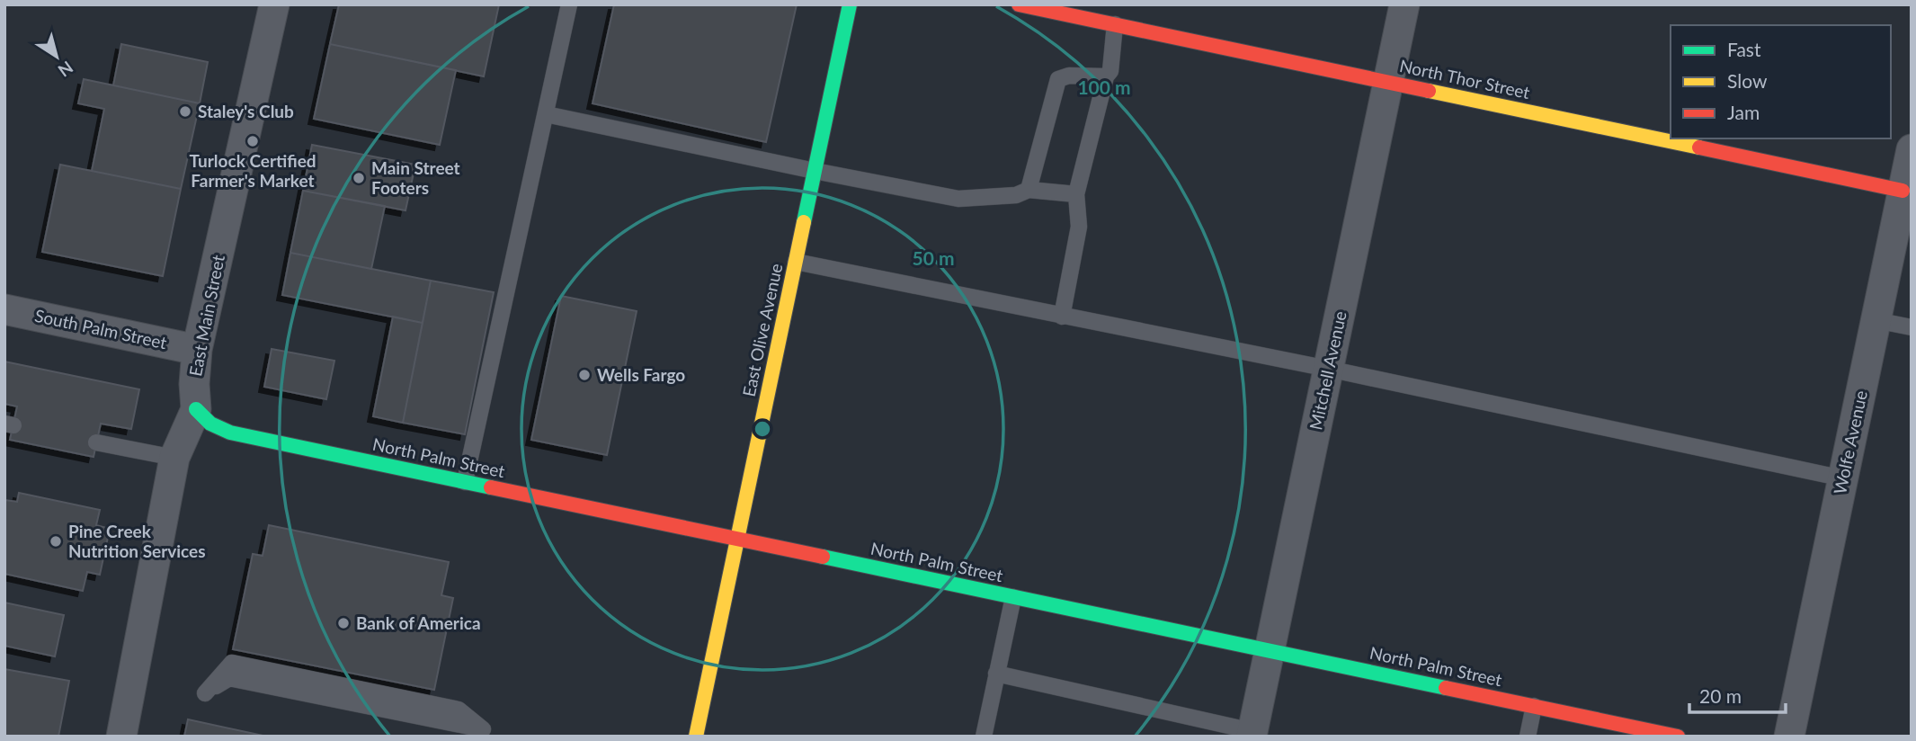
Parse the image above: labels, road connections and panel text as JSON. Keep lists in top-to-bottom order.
{
  "streets": {
    "street": [
      "North Thor Street",
      "East Main Street",
      "South Palm Street",
      "East Olive Avenue",
      "Mitchell Avenue",
      "Wolfe Avenue",
      "North Palm Street"
    ]
  },
  "crossings": [
    ["North Thor Street", "Mitchell Avenue"],
    ["North Thor Street", "Wolfe Avenue"],
    ["East Main Street", "South Palm Street"],
    ["East Main Street", "North Palm Street"],
    ["East Olive Avenue", "North Palm Street"],
    ["Mitchell Avenue", "North Palm Street"]
  ],
  "places": [
    "Staley's Club",
    "Turlock Certified Farmer's Market",
    "Main Street Footers",
    "Wells Fargo",
    "Pine Creek Nutrition Services",
    "Bank of America"
  ],
  "legend": ["Fast", "Slow", "Jam"],
  "scale_bar": "20 m",
  "north": "bottom right",
  "rings": ["100 m", "50 m"]
}
